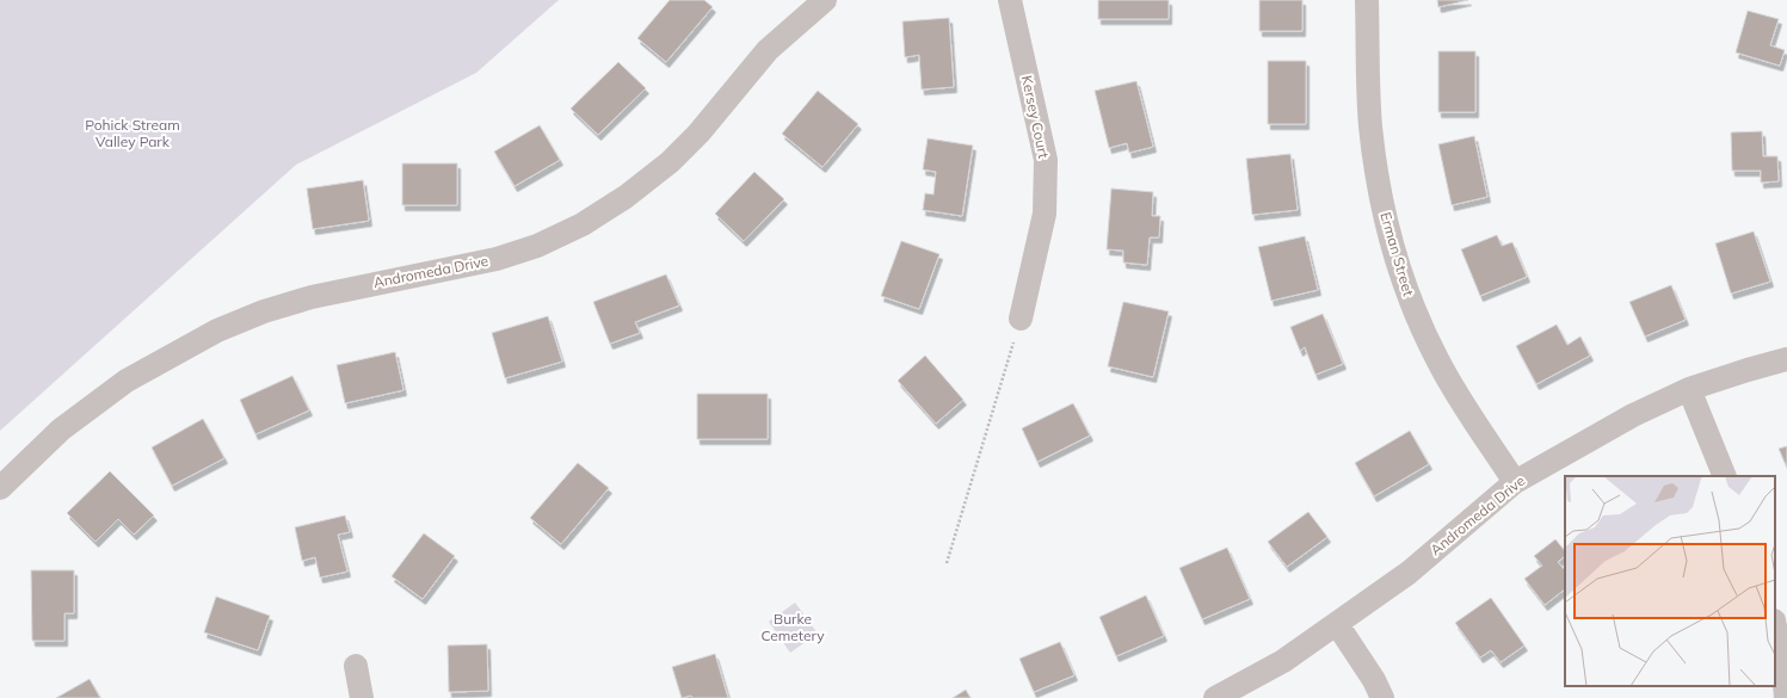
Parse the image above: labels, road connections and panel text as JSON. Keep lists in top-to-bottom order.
{
  "streets": {
    "street": ["Kersey Court", "Erman Street", "Andromeda Drive"]
  },
  "crossings": [
    ["Erman Street", "Andromeda Drive"]
  ],
  "parks": ["Pohick Stream Valley Park", "Burke Cemetery"]
}
